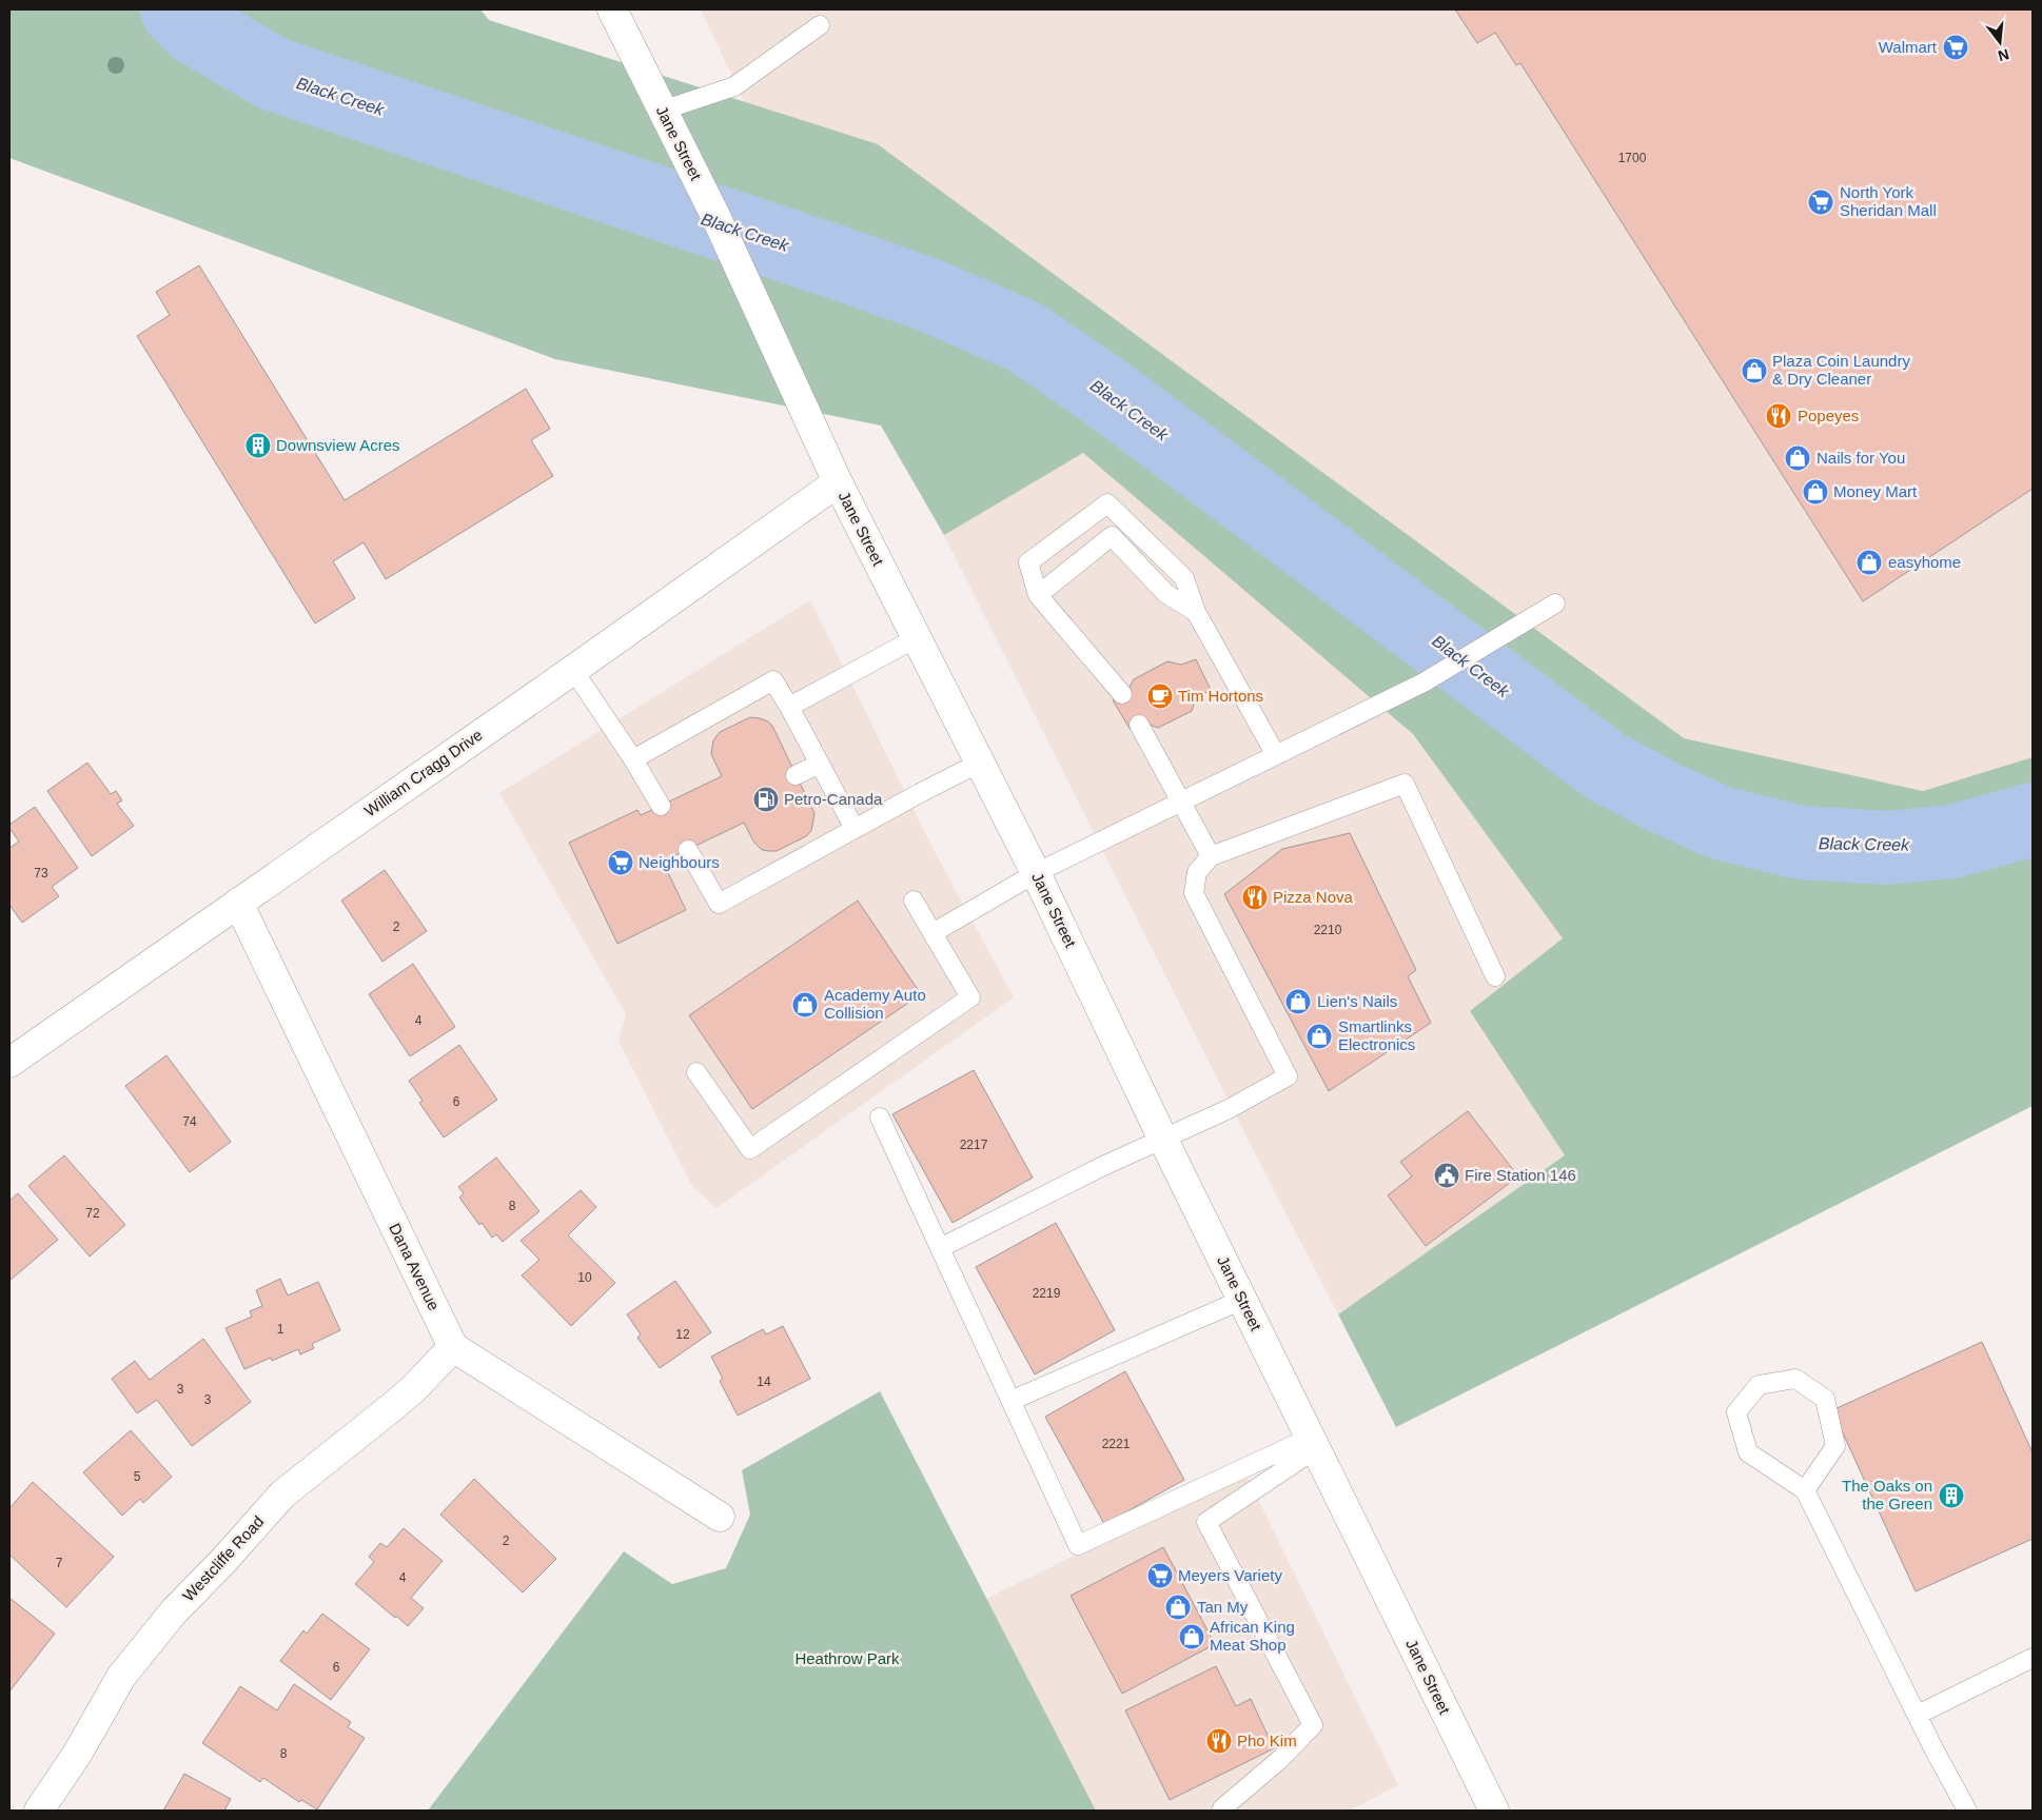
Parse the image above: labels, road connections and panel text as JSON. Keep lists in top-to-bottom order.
{
  "streets": {
    "street": [
      "Jane Street",
      "William Cragg Drive",
      "Dana Avenue",
      "Westcliffe Road"
    ]
  },
  "crossings": [
    ["Jane Street", "William Cragg Drive"],
    ["William Cragg Drive", "Dana Avenue"],
    ["Dana Avenue", "Westcliffe Road"]
  ],
  "water": ["Black Creek"],
  "parks": ["Heathrow Park"],
  "places": {
    "supermarket": [
      "Walmart",
      "North York Sheridan Mall",
      "Neighbours",
      "Meyers Variety"
    ],
    "shop": [
      "Plaza Coin Laundry & Dry Cleaner",
      "Nails for You",
      "Money Mart",
      "easyhome",
      "Lien's Nails",
      "Academy Auto Collision",
      "Smartlinks Electronics",
      "Tan My",
      "African King Meat Shop"
    ],
    "restaurant": ["Popeyes", "Pizza Nova", "Pho Kim"],
    "building": ["Downsview Acres", "The Oaks on the Green"],
    "cafe": ["Tim Hortons"],
    "fuel station": ["Petro-Canada"],
    "public building": ["Fire Station 146"]
  },
  "house_numbers": [
    "1700",
    "73",
    "2",
    "2210",
    "4",
    "6",
    "74",
    "2217",
    "8",
    "72",
    "10",
    "2219",
    "1",
    "12",
    "14",
    "3",
    "3",
    "2221",
    "5",
    "2",
    "7",
    "4",
    "6",
    "8"
  ],
  "north": "bottom"
}
